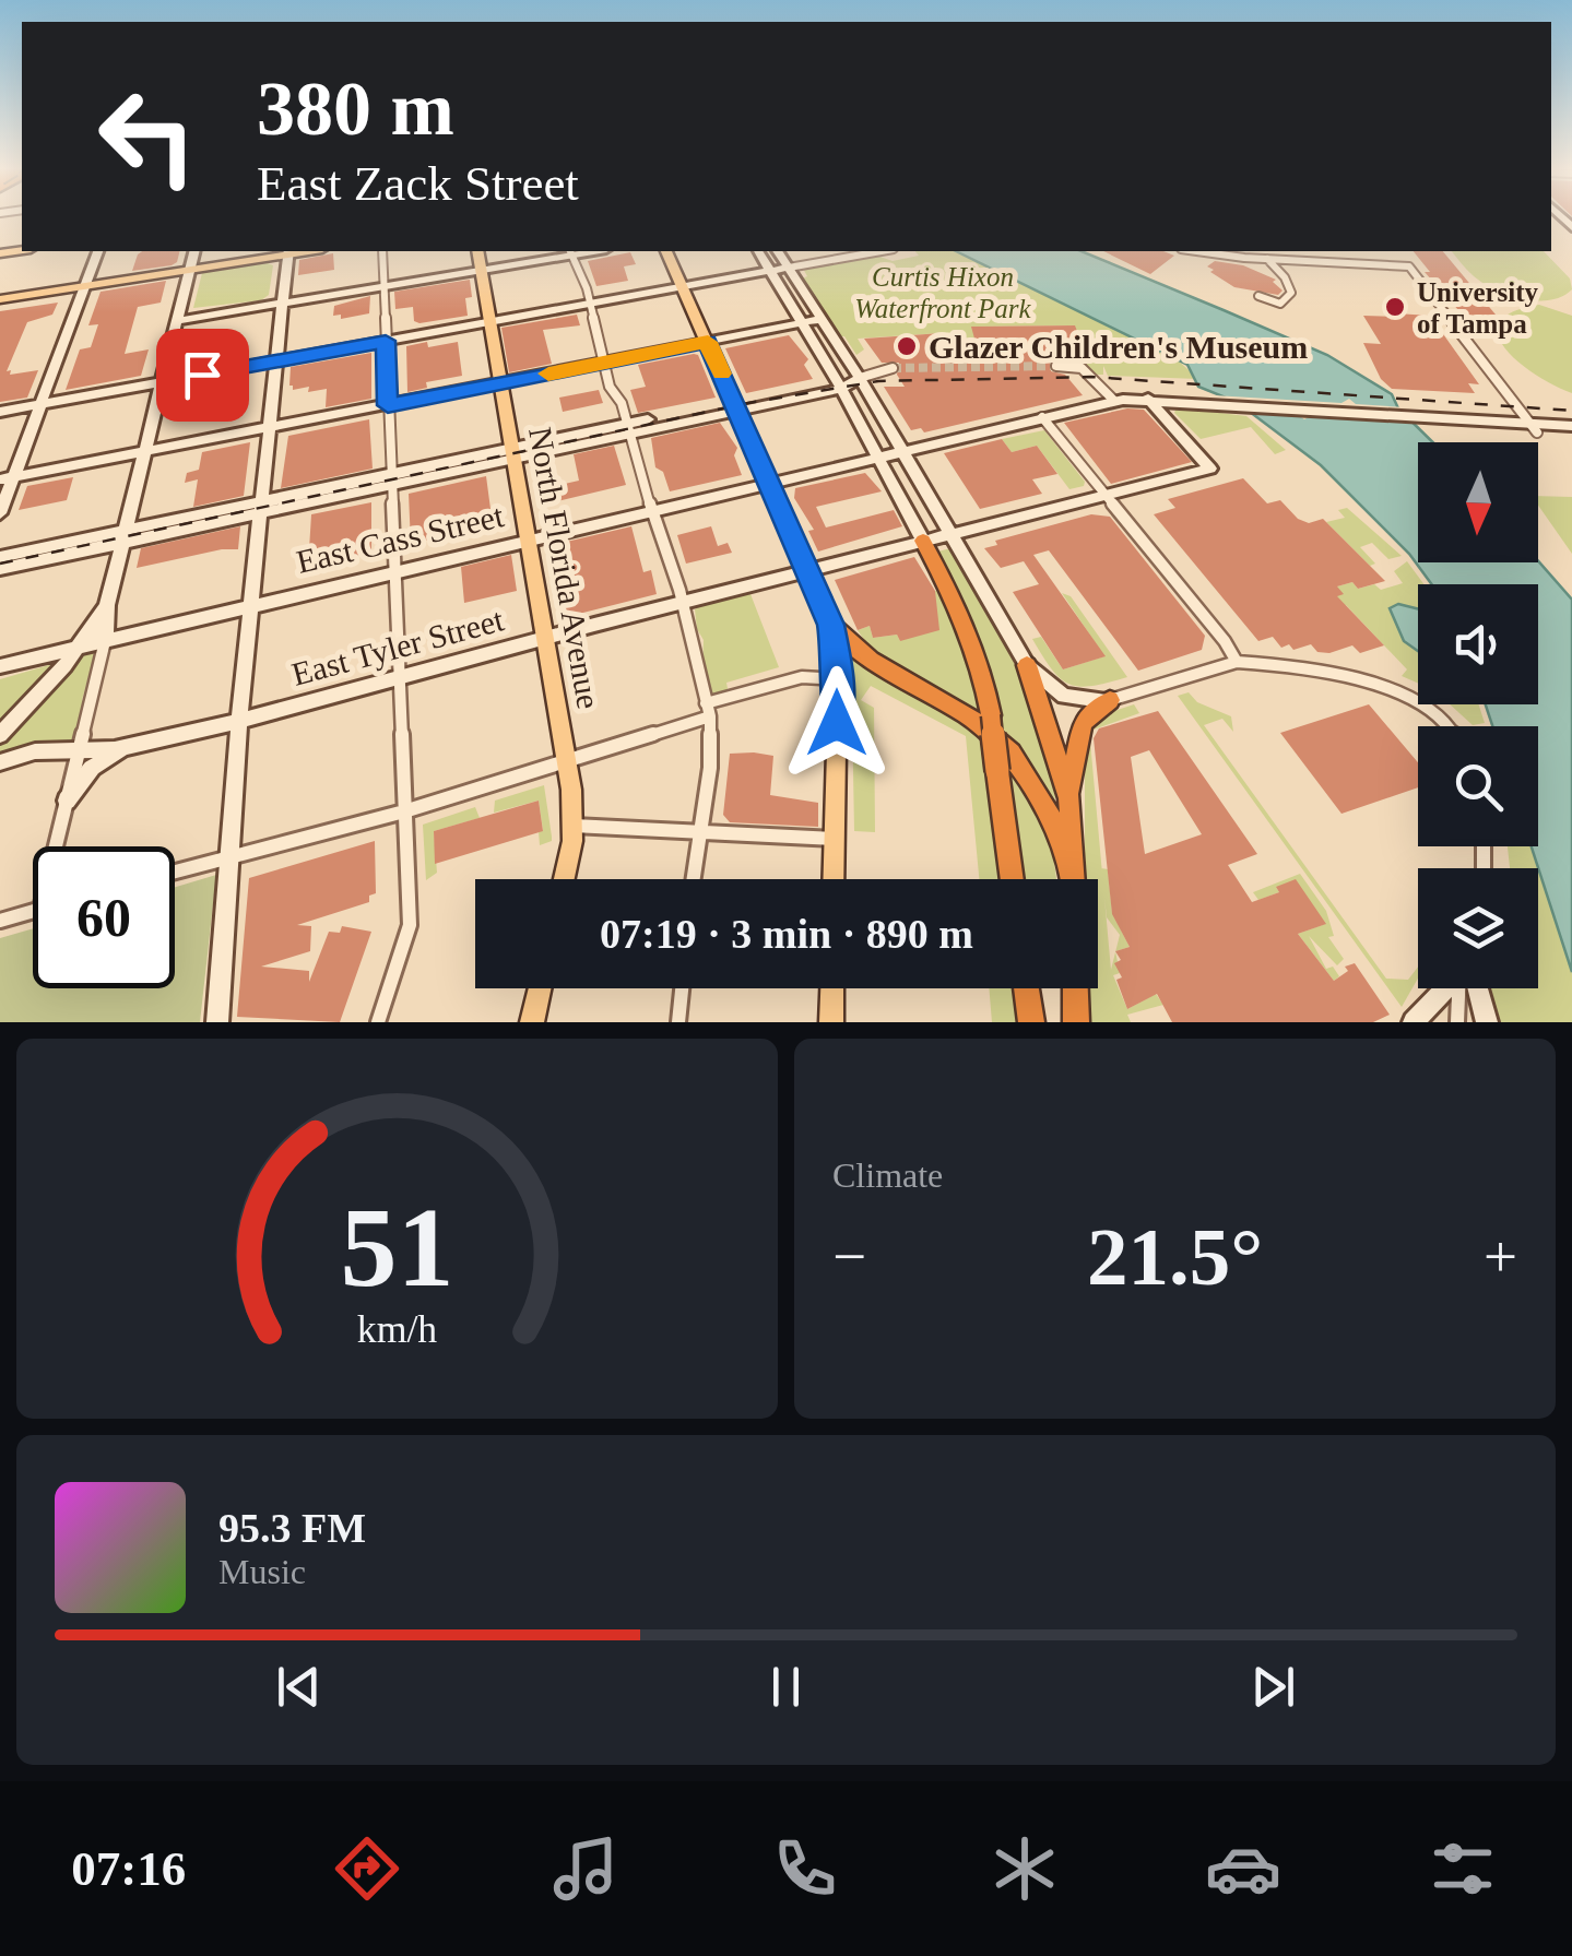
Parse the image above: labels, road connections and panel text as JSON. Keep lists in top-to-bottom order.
{
  "streets": {
    "main road": ["North Florida Avenue"],
    "street": ["East Cass Street", "East Tyler Street"]
  },
  "crossings": [
    ["East Cass Street", "North Florida Avenue"],
    ["East Cass Street", "East Tyler Street"],
    ["North Florida Avenue", "East Tyler Street"]
  ],
  "parks": ["Curtis Hixon Waterfront Park"],
  "places": ["University of Tampa", "Glazer Children's Museum"],
  "north": "bottom",
  "page": {
    "turn": ["380 m", "East Zack Street"],
    "limit": "60",
    "trip": "07:19 · 3 min · 890 m",
    "tile": "Climate",
    "heat": ["−", "21.5°", "+"],
    "song": ["95.3 FM", "Music"],
    "tabs": "07:16",
    "gauge": ["51", "km/h"]
  }
}
